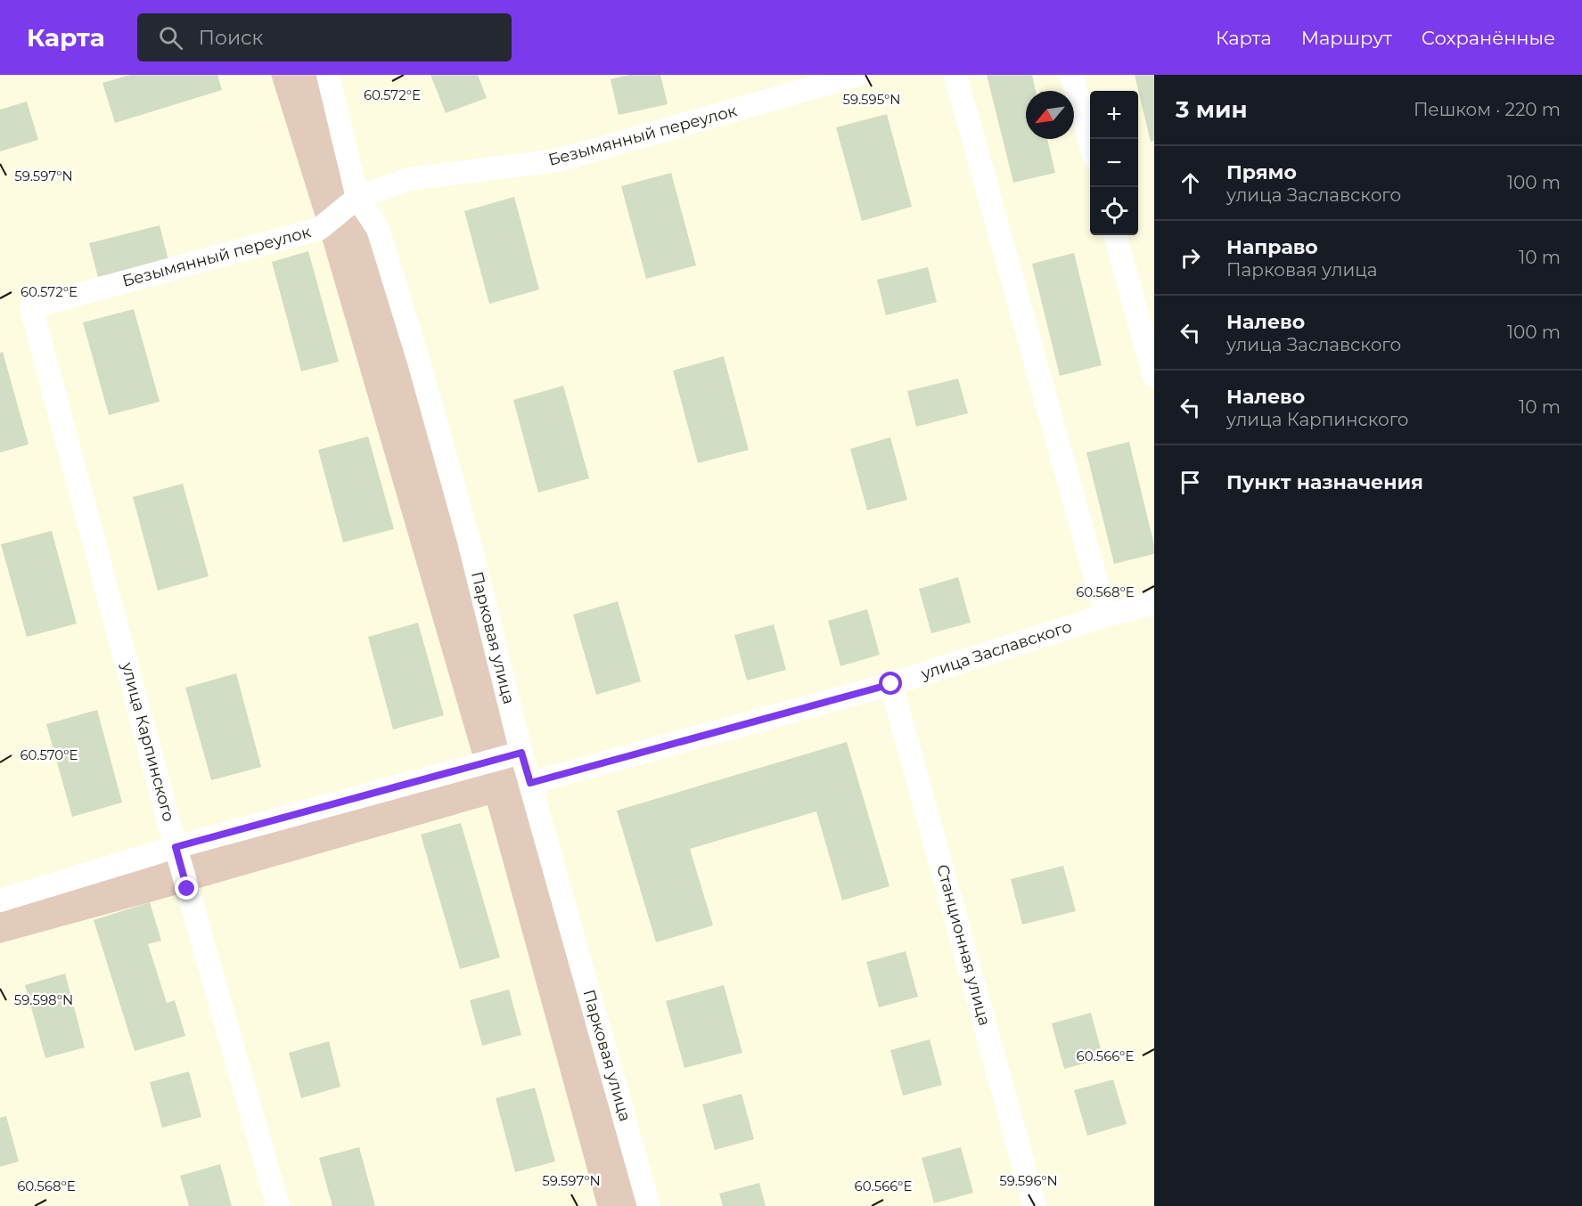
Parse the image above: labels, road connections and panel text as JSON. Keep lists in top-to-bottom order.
{
  "streets": {
    "street": [
      "Безымянный переулок",
      "Парковая улица",
      "улица Заславского",
      "улица Карпинского",
      "Станционная улица"
    ]
  },
  "crossings": [
    ["Безымянный переулок", "Парковая улица"],
    ["Безымянный переулок", "улица Карпинского"],
    ["Парковая улица", "улица Заславского"],
    ["улица Заславского", "Станционная улица"]
  ],
  "north": "bottom left",
  "page": {
    "header": "Карта",
    "search": "Поиск",
    "nav": ["Карта", "Маршрут", "Сохранённые"],
    "heading": ["3 мин", "Пешком · 220 m"],
    "map_buttons": ["+", "−"],
    "list": [
      ["Прямо", "улица Заславского", "100 m"],
      ["Направо", "Парковая улица", "10 m"],
      ["Налево", "улица Заславского", "100 m"],
      ["Налево", "улица Карпинского", "10 m"],
      "Пункт назначения"
    ]
  },
  "coordinates": [
    "60.572°E",
    "59.595°N",
    "59.597°N",
    "60.568°E",
    "60.570°E",
    "59.598°N",
    "60.566°E",
    "59.596°N"
  ]
}
